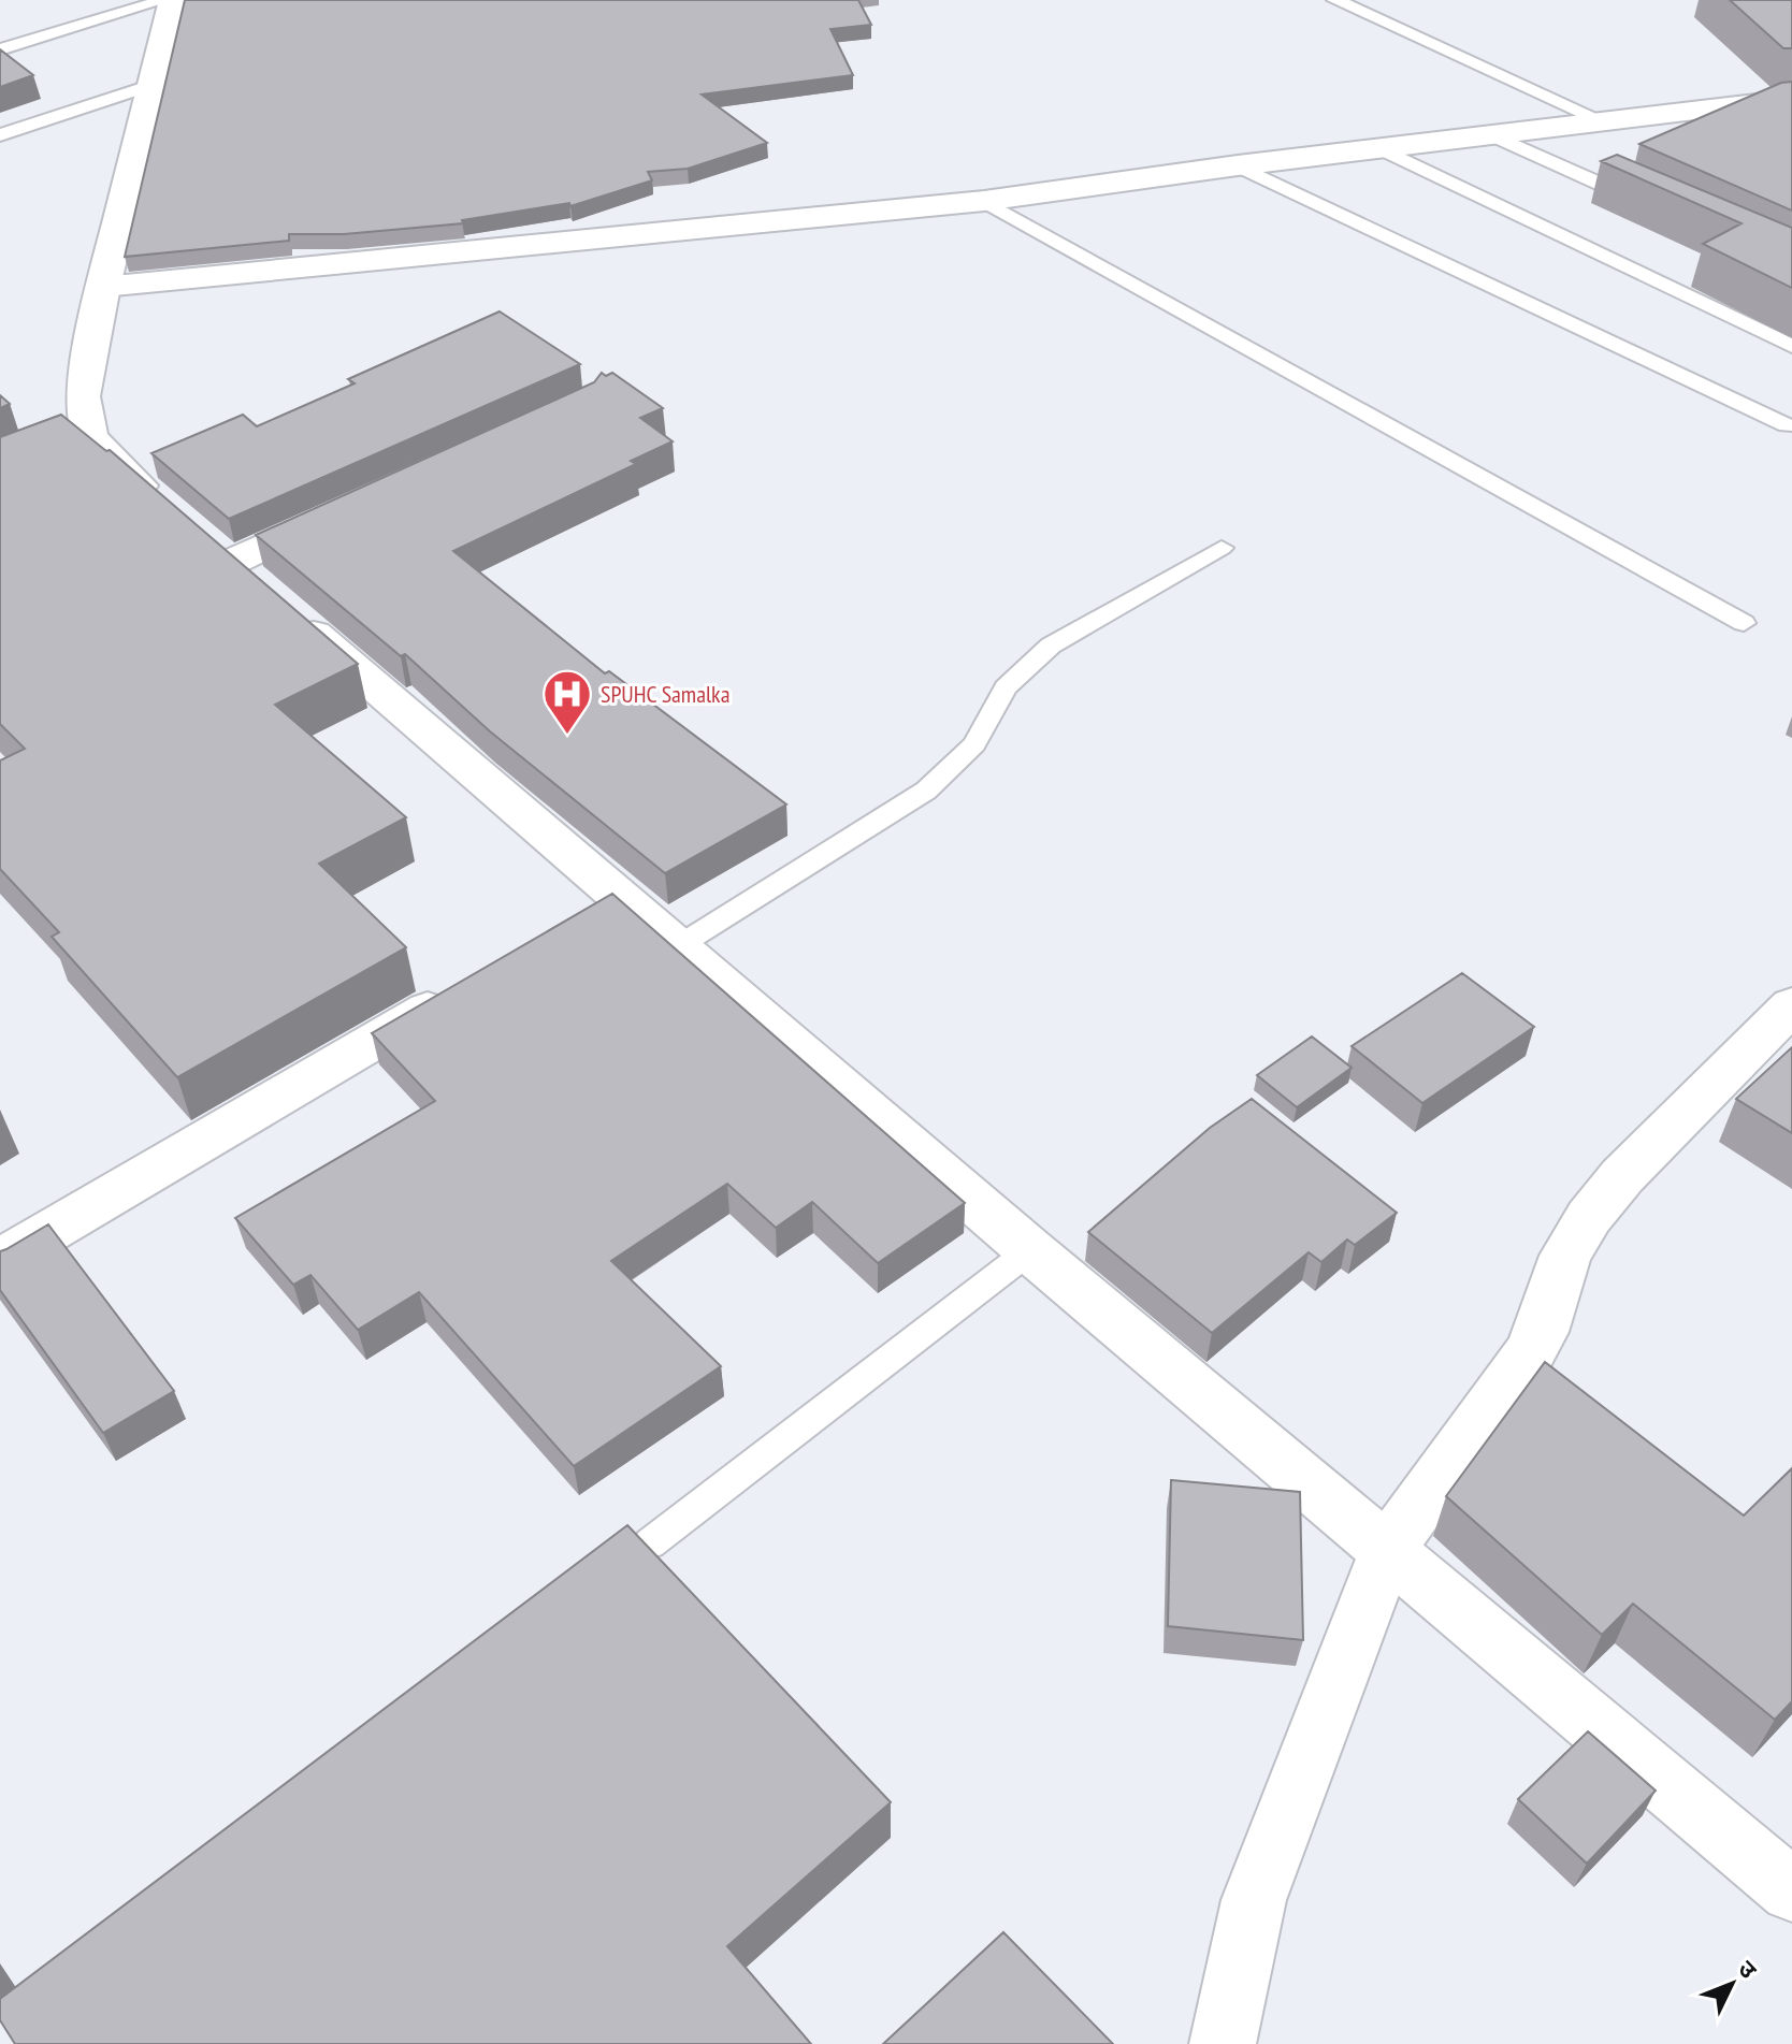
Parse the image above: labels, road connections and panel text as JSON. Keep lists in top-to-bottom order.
{
  "places": {
    "hospital": ["SPUHC Samalka"]
  },
  "north": "top right"
}
